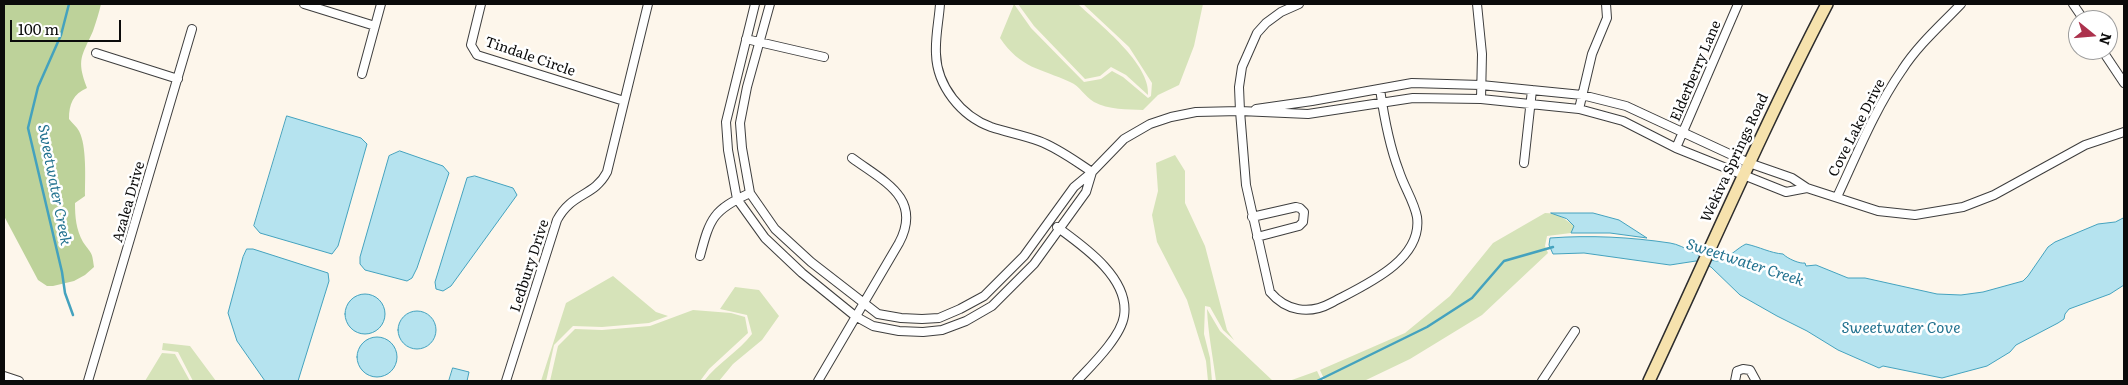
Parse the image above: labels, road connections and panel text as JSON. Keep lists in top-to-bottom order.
{
  "streets": {
    "main road": ["Wekiva Springs Road"],
    "street": [
      "Tindale Circle",
      "Elderberry Lane",
      "Cove Lake Drive",
      "Azalea Drive",
      "Ledbury Drive"
    ]
  },
  "crossings": [
    ["Tindale Circle", "Ledbury Drive"]
  ],
  "water": ["Sweetwater Creek", "Sweetwater Cove"],
  "scale_bar": "100 m",
  "north": "right"
}
